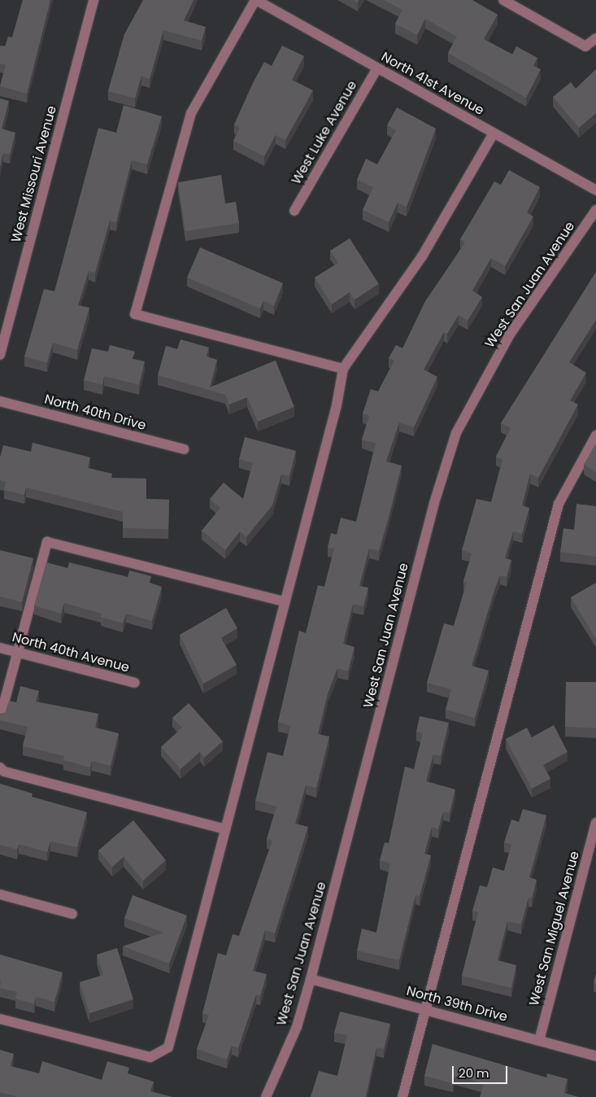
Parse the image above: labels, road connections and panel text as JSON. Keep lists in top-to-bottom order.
{
  "streets": {
    "street": [
      "North 41st Avenue",
      "West Luke Avenue",
      "West Missouri Avenue",
      "West San Juan Avenue",
      "North 40th Drive",
      "North 40th Avenue",
      "West San Miguel Avenue",
      "North 39th Drive"
    ]
  },
  "crossings": [
    ["North 41st Avenue", "West Luke Avenue"],
    ["West San Juan Avenue", "North 39th Drive"],
    ["West San Miguel Avenue", "North 39th Drive"]
  ],
  "scale_bar": "20 m"
}
